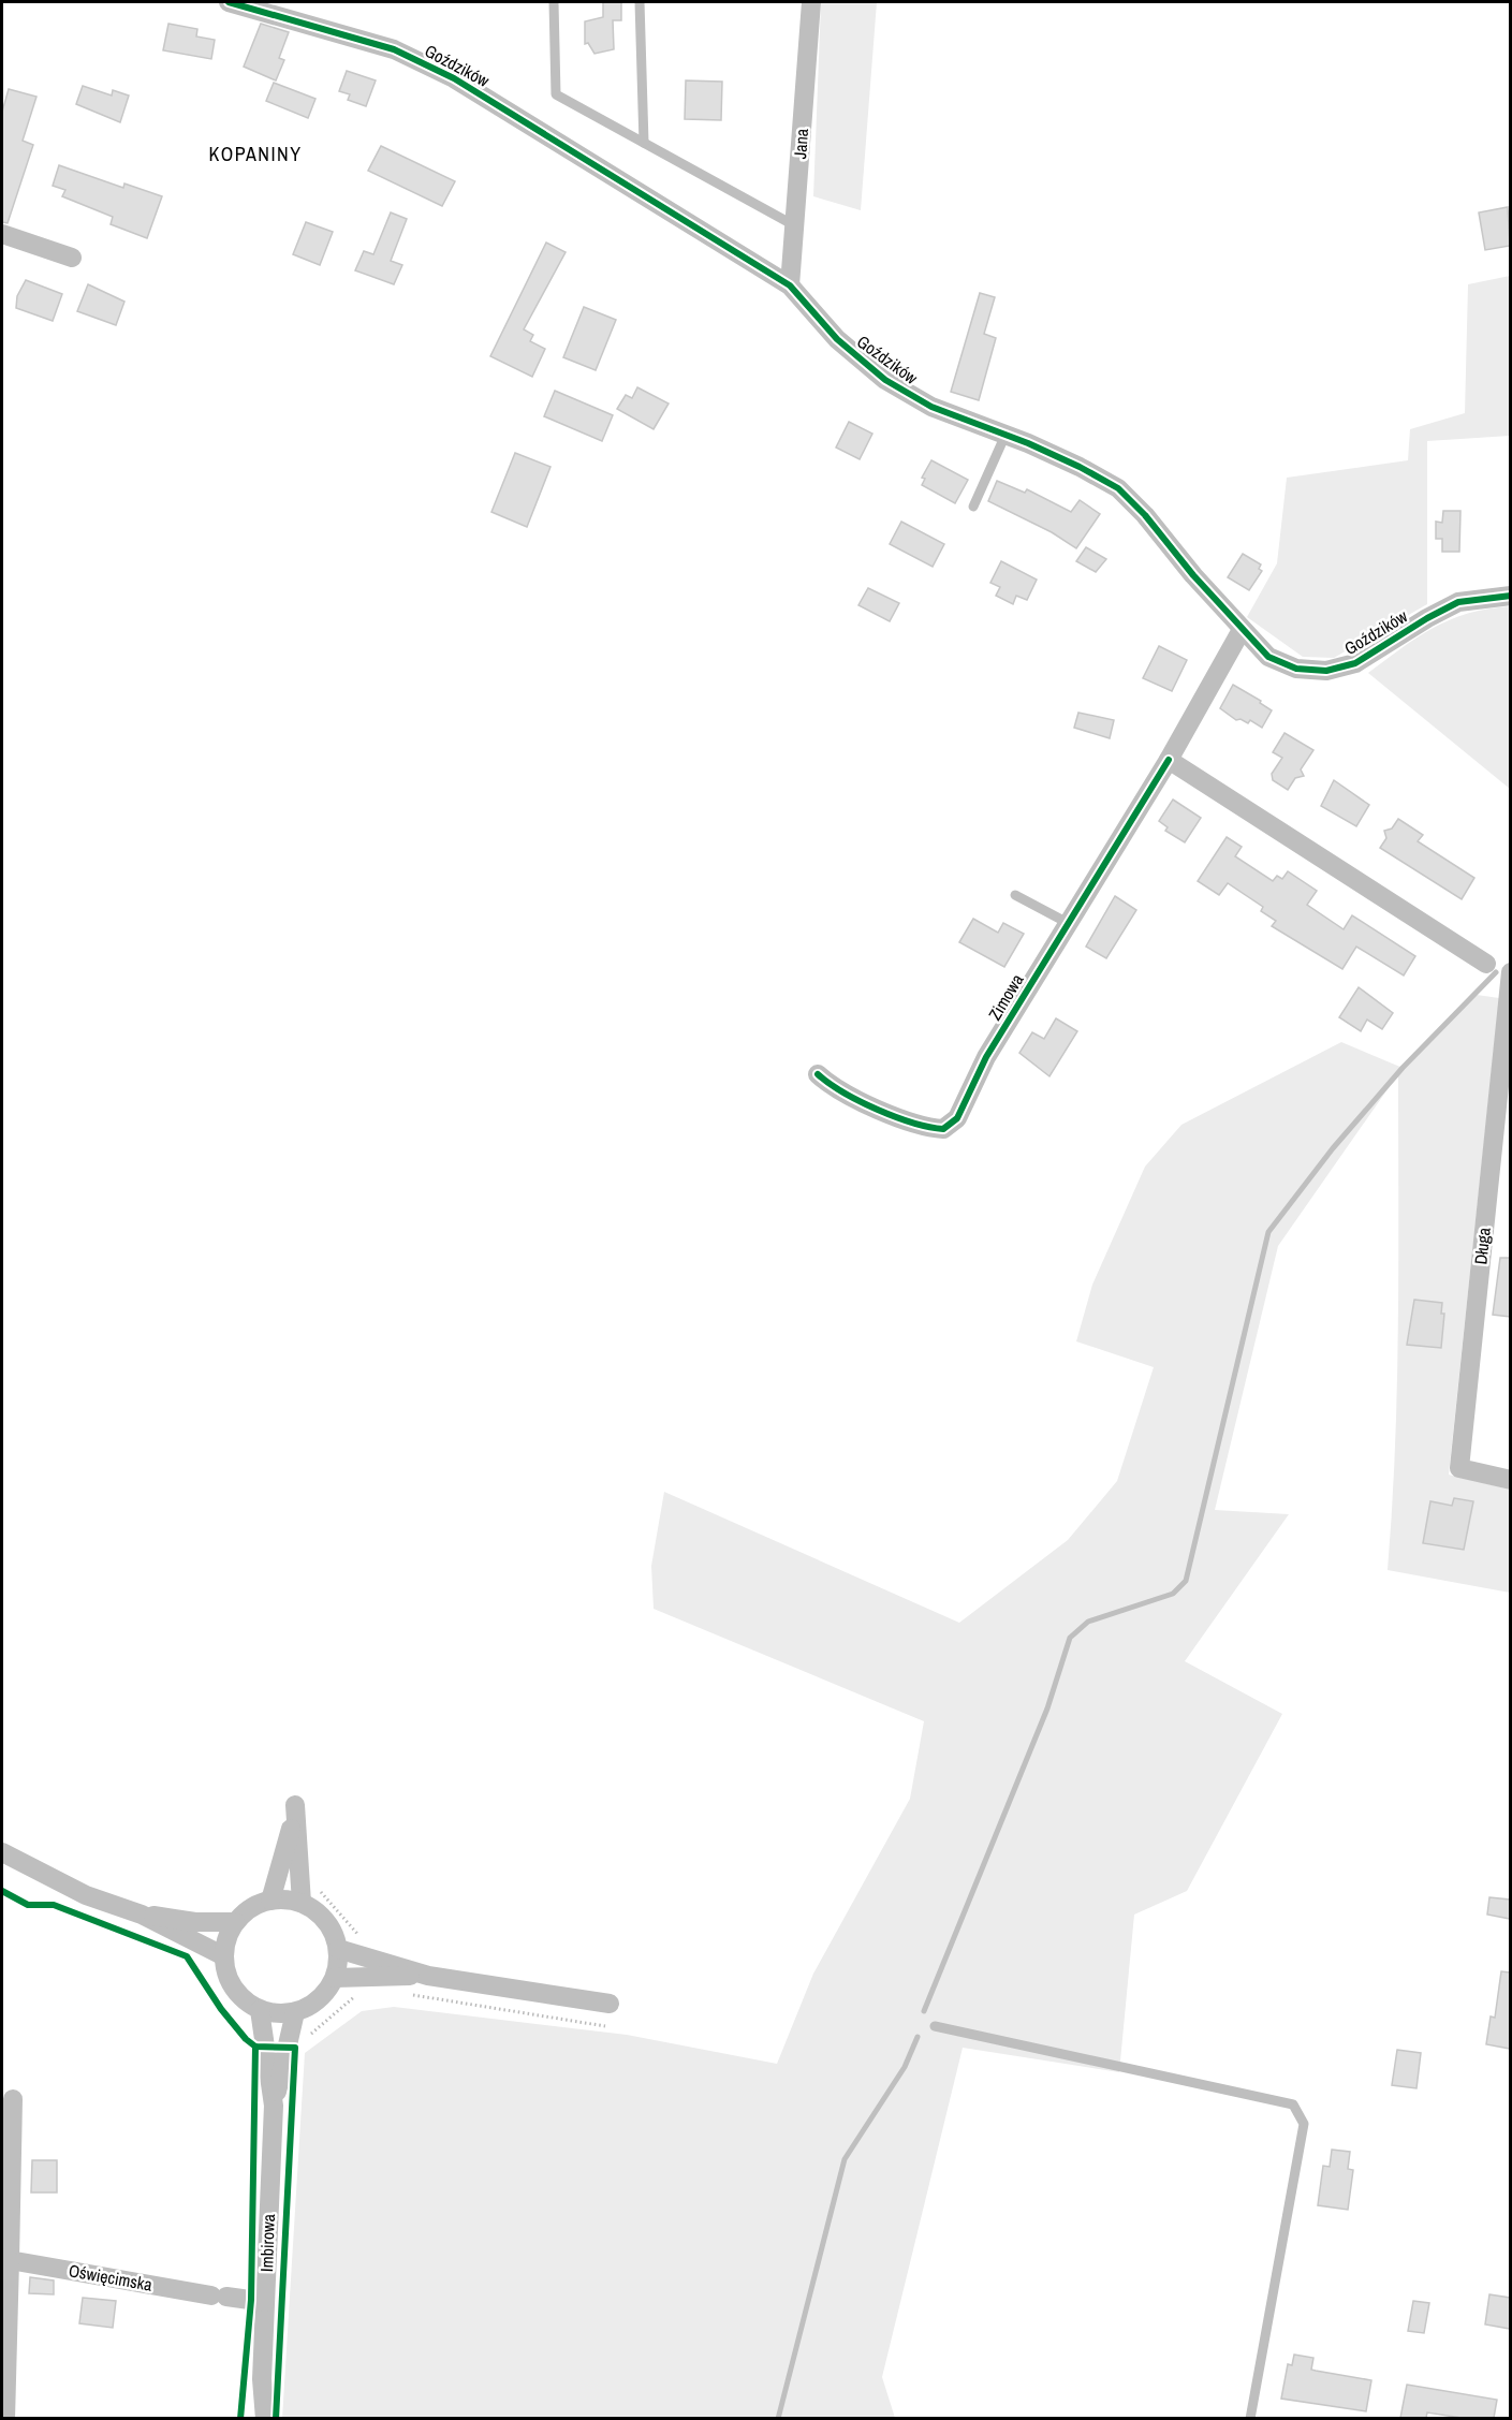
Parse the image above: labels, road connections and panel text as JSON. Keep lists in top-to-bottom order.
{
  "streets": {
    "street": [
      "Goździków",
      "Jana",
      "Zimowa",
      "Długa",
      "Imbirowa",
      "Oświęcimska"
    ]
  },
  "crossings": [
    ["Goździków", "Jana"],
    ["Goździków", "Zimowa"],
    ["Imbirowa", "Oświęcimska"]
  ],
  "districts": ["KOPANINY"]
}
